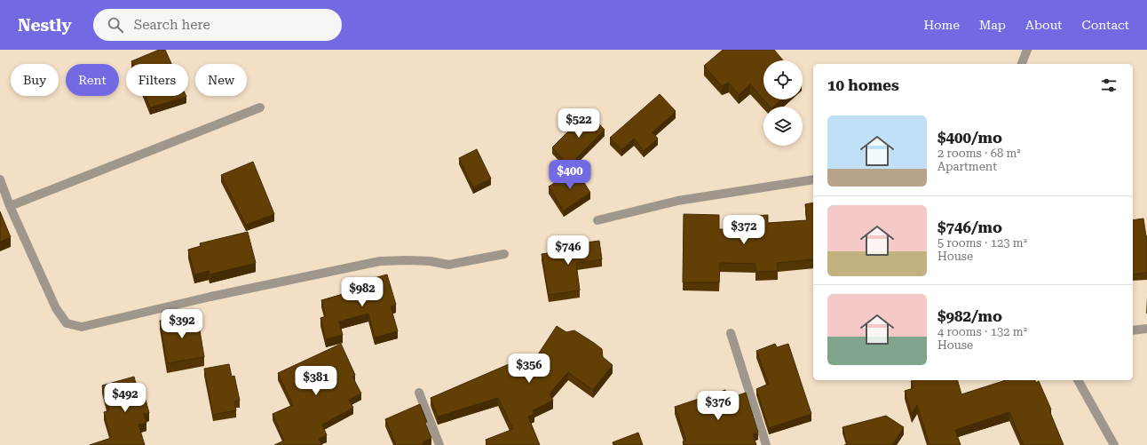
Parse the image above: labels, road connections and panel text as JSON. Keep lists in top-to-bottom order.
{
  "page": {
    "header": "Nestly",
    "search": "Search here",
    "nav": [
      "Home",
      "Map",
      "About",
      "Contact"
    ],
    "chip": [
      "Buy",
      "Rent",
      "Filters",
      "New"
    ],
    "heading": "10 homes",
    "list": [
      {
        "name": "$400/mo",
        "note": "2 rooms · 68 m² · Apartment"
      },
      {
        "name": "$746/mo",
        "note": "5 rooms · 123 m² · House"
      },
      {
        "name": "$982/mo",
        "note": "4 rooms · 132 m² · House"
      }
    ],
    "price": [
      "$522",
      "$400",
      "$372",
      "$746",
      "$982",
      "$392",
      "$356",
      "$381",
      "$492",
      "$376"
    ]
  }
}
